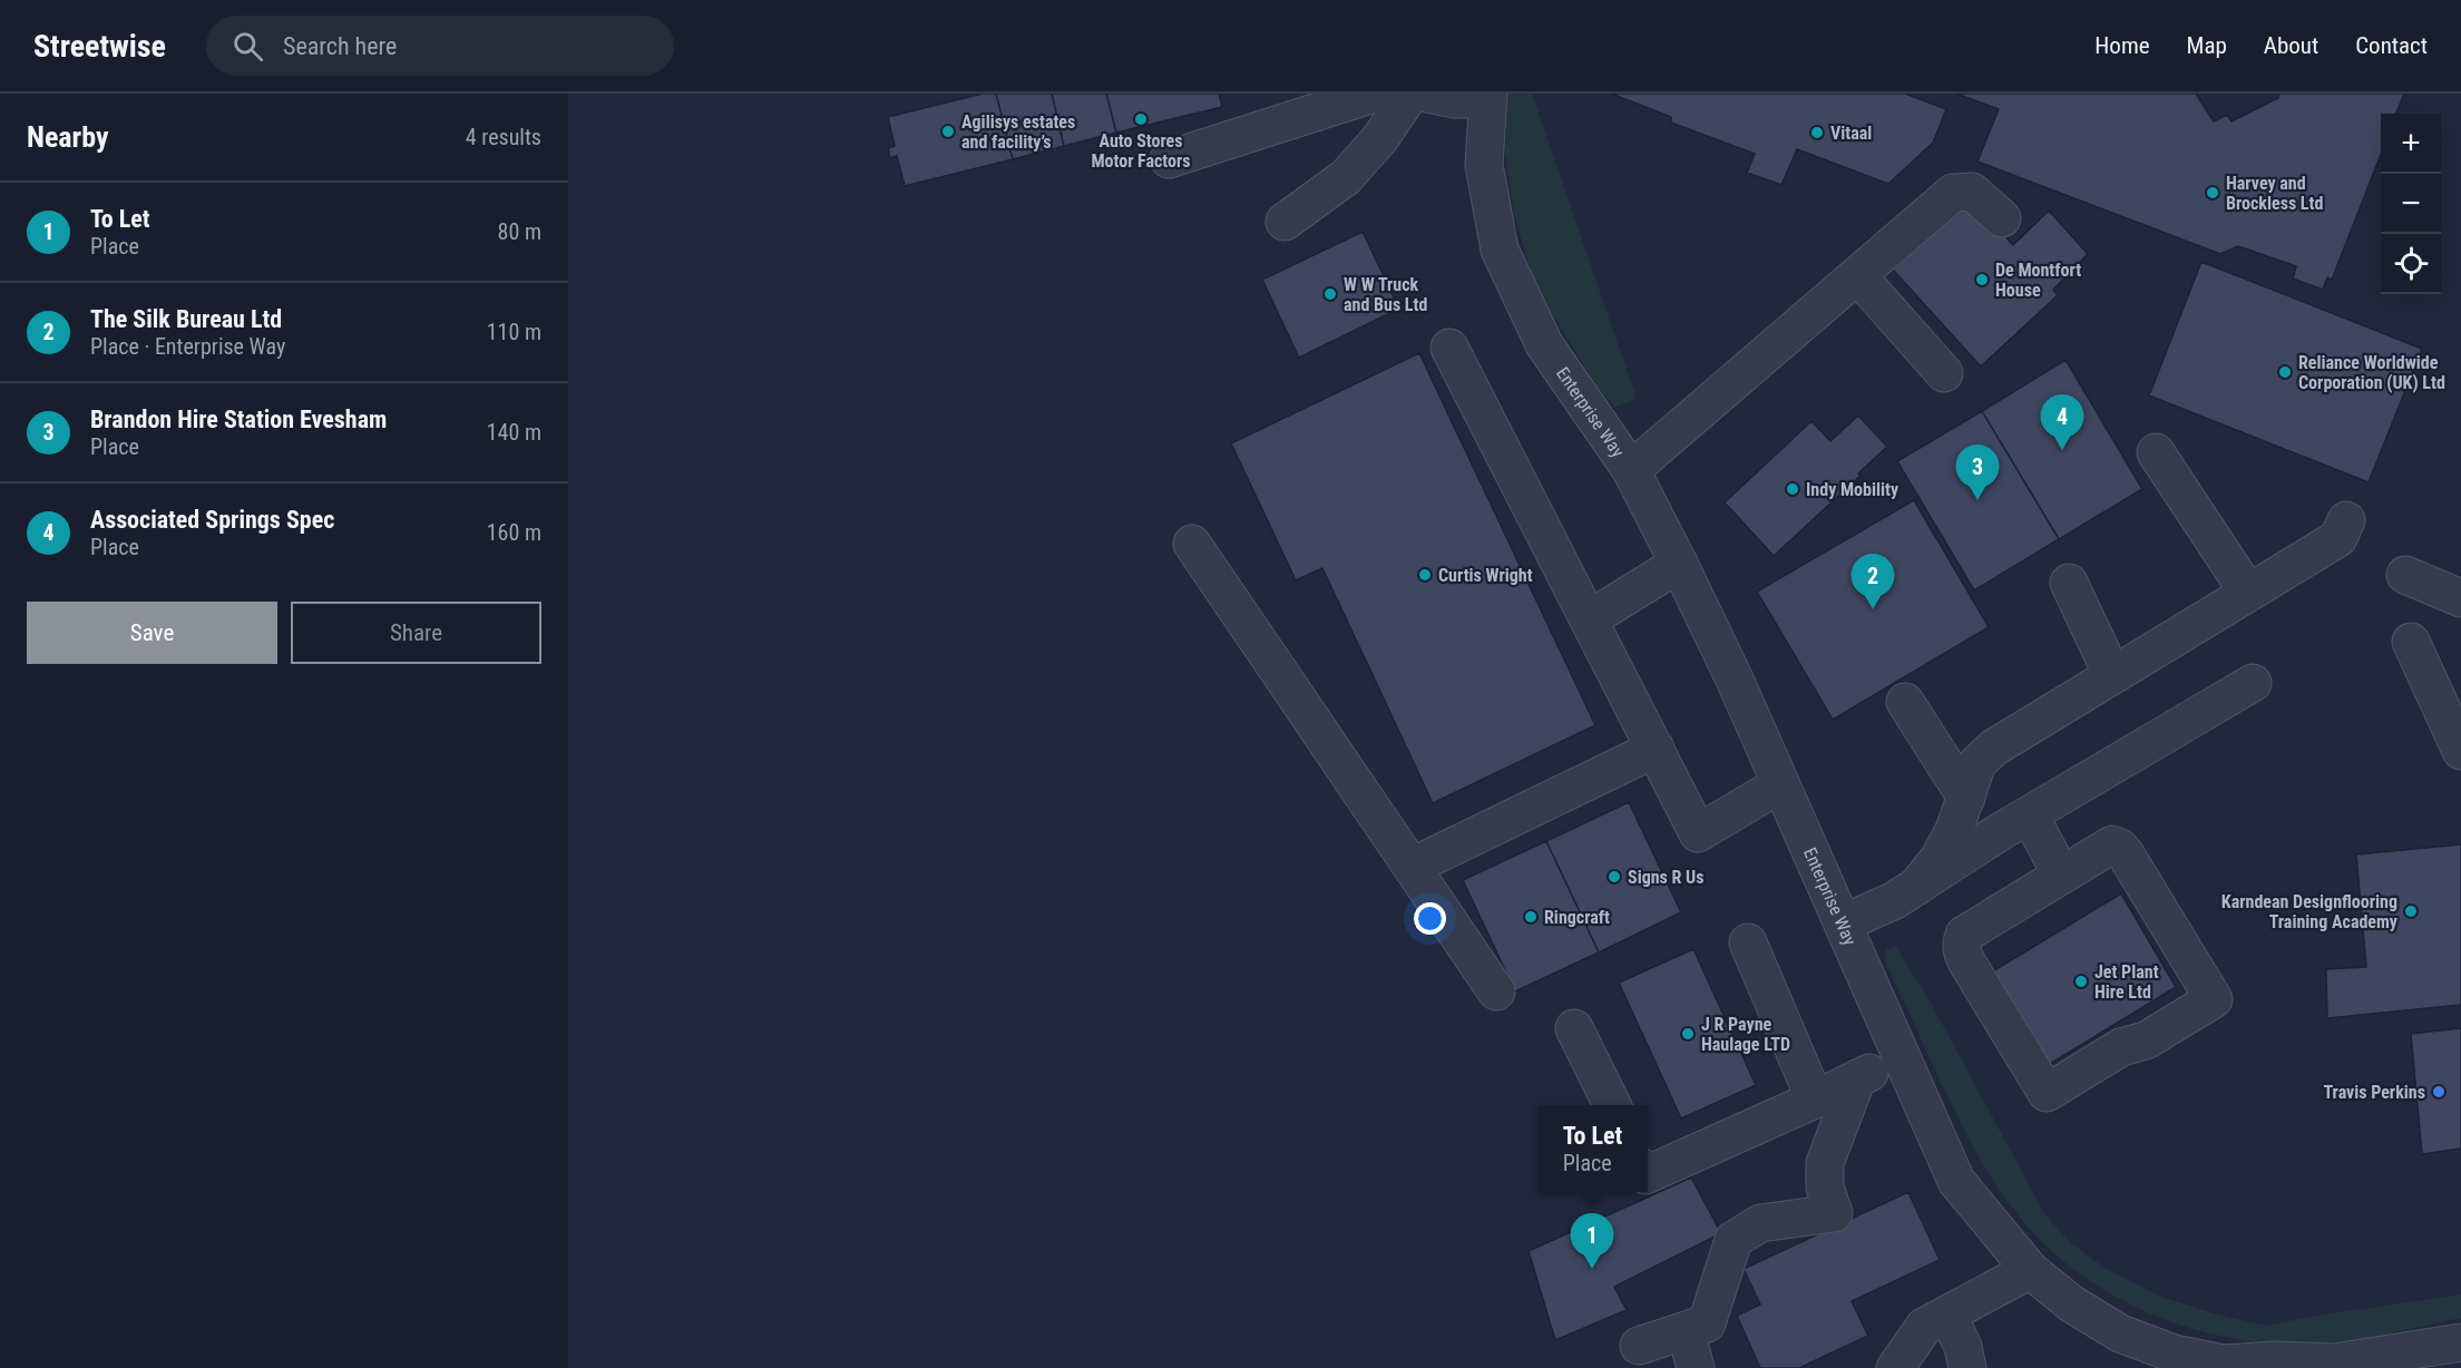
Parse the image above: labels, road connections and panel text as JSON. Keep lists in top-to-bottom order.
{
  "streets": {
    "street": ["Enterprise Way"]
  },
  "places": [
    "Auto Stores Motor Factors",
    "Agilisys estates and facility’s",
    "Vitaal",
    "Harvey and Brockless Ltd",
    "De Montfort House",
    "W W Truck and Bus Ltd",
    "Reliance Worldwide Corporation (UK) Ltd",
    "Indy Mobility",
    "Curtis Wright",
    "Signs R Us",
    "Karndean Designflooring Training Academy",
    "Ringcraft",
    "Jet Plant Hire Ltd",
    "J R Payne Haulage LTD",
    "Travis Perkins"
  ],
  "page": {
    "header": "Streetwise",
    "search": "Search here",
    "nav": [
      "Home",
      "Map",
      "About",
      "Contact"
    ],
    "heading": ["Nearby", "4 results"],
    "map_buttons": ["+", "−"],
    "list": [
      {
        "mark": "1",
        "name": "To Let",
        "note": "Place",
        "value": "80 m"
      },
      {
        "mark": "2",
        "name": "The Silk Bureau Ltd",
        "note": "Place · Enterprise Way",
        "value": "110 m"
      },
      {
        "mark": "3",
        "name": "Brandon Hire Station Evesham",
        "note": "Place",
        "value": "140 m"
      },
      {
        "mark": "4",
        "name": "Associated Springs Spec",
        "note": "Place",
        "value": "160 m"
      }
    ],
    "pins": [
      "4",
      "3",
      "2",
      "1"
    ],
    "buttons": ["Save", "Share"],
    "popup": ["To Let", "Place"]
  }
}
